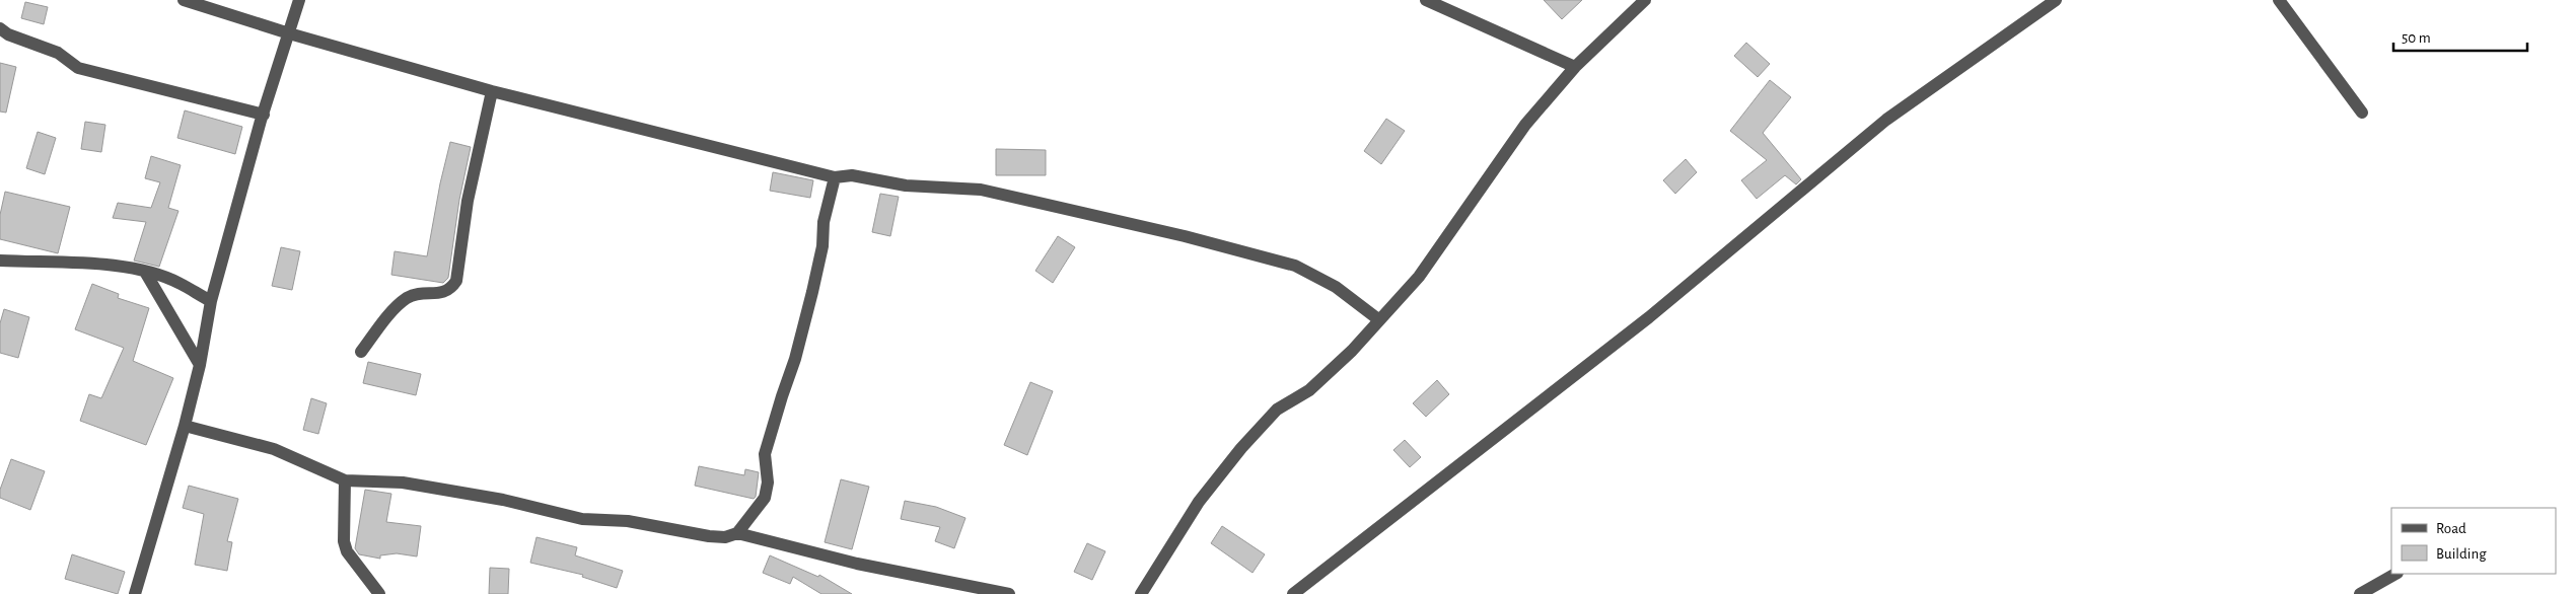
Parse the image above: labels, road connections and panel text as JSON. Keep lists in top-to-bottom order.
{
  "legend": ["Road", "Building"],
  "scale_bar": "50 m"
}
